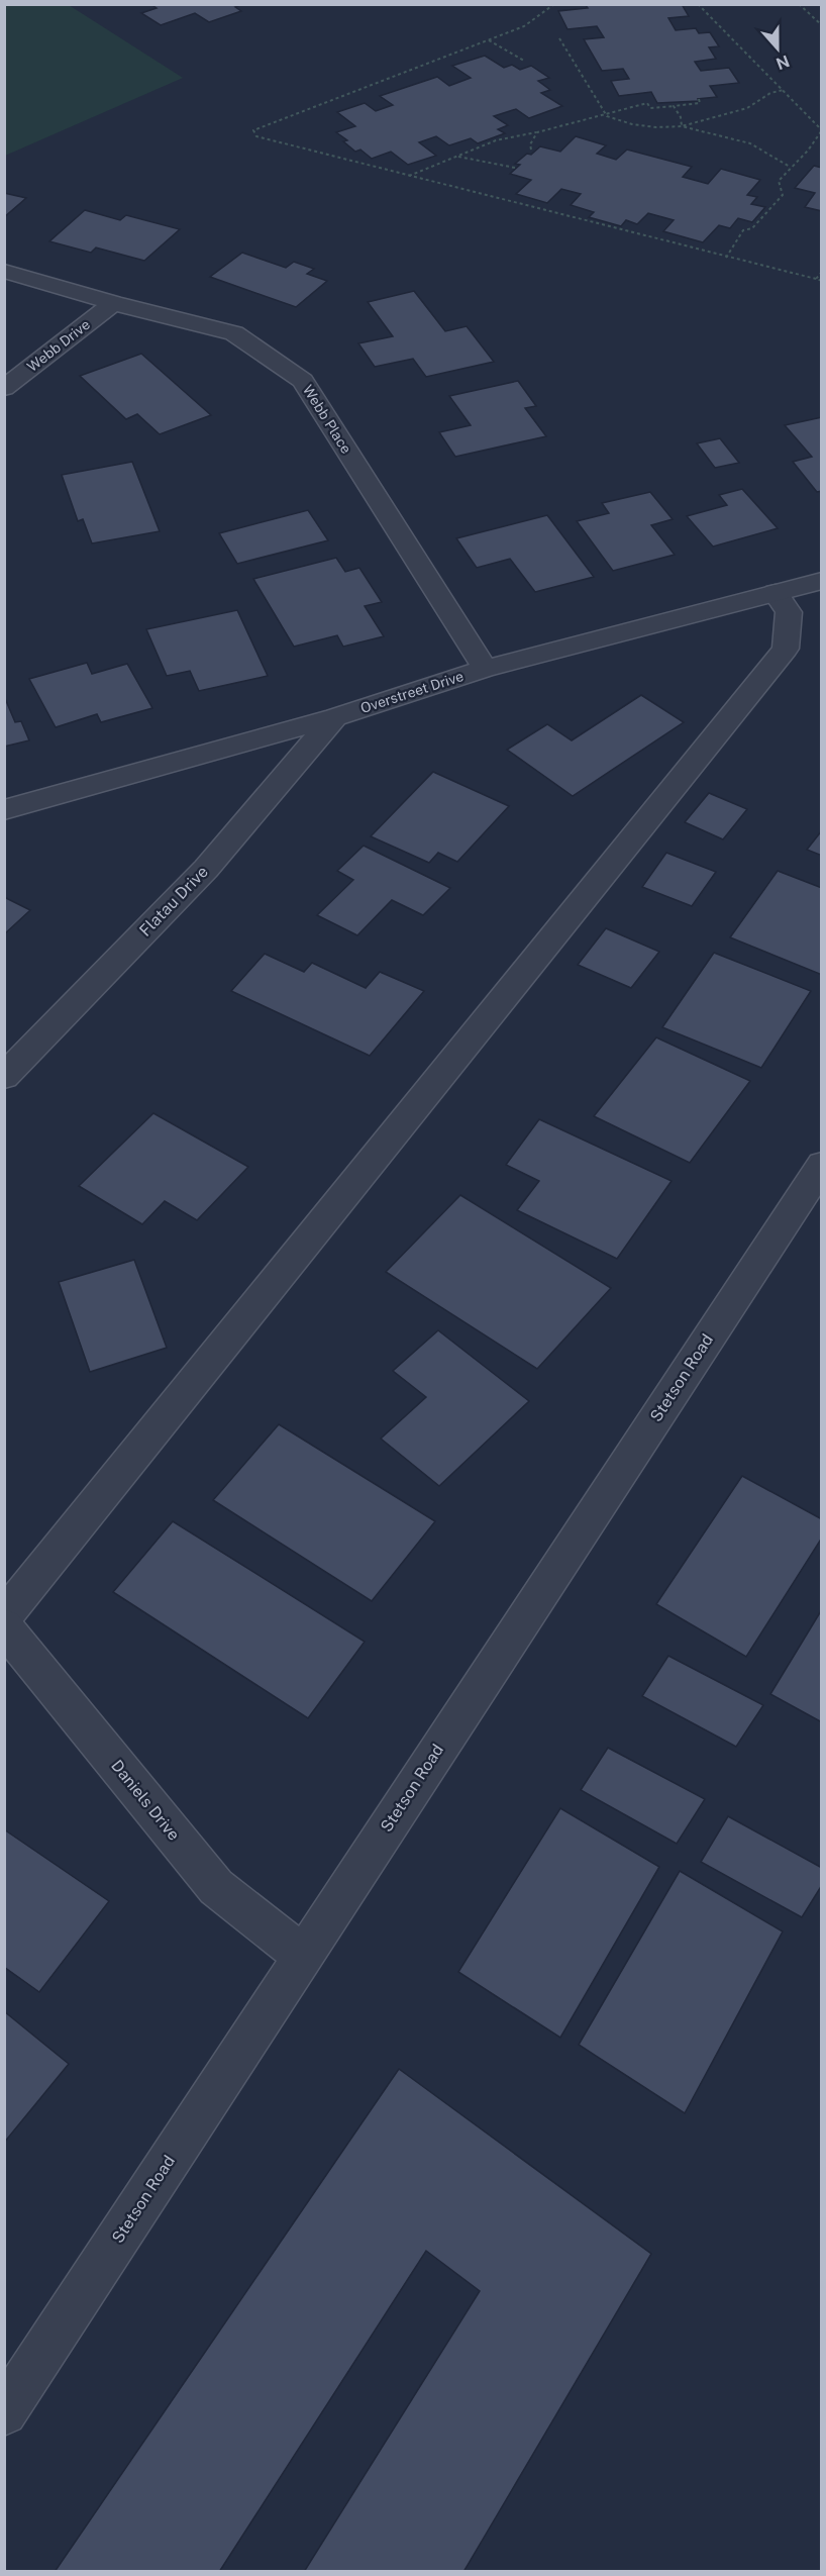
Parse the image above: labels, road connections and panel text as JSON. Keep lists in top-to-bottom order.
{
  "streets": {
    "street": [
      "Webb Drive",
      "Webb Place",
      "Overstreet Drive",
      "Flatau Drive",
      "Stetson Road",
      "Daniels Drive"
    ]
  },
  "crossings": [
    ["Webb Drive", "Webb Place"],
    ["Webb Place", "Overstreet Drive"],
    ["Overstreet Drive", "Flatau Drive"],
    ["Stetson Road", "Daniels Drive"]
  ],
  "north": "bottom"
}
